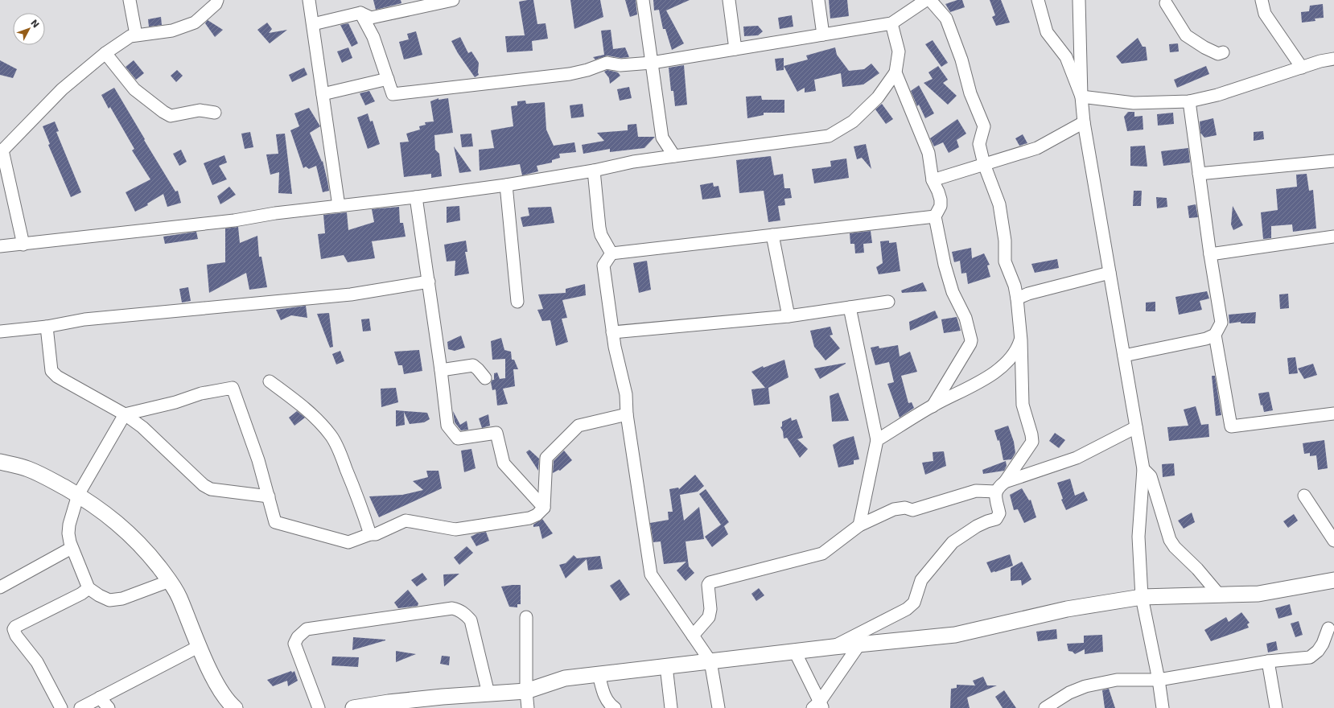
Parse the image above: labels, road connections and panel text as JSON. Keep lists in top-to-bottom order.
{
  "north": "top right"
}
